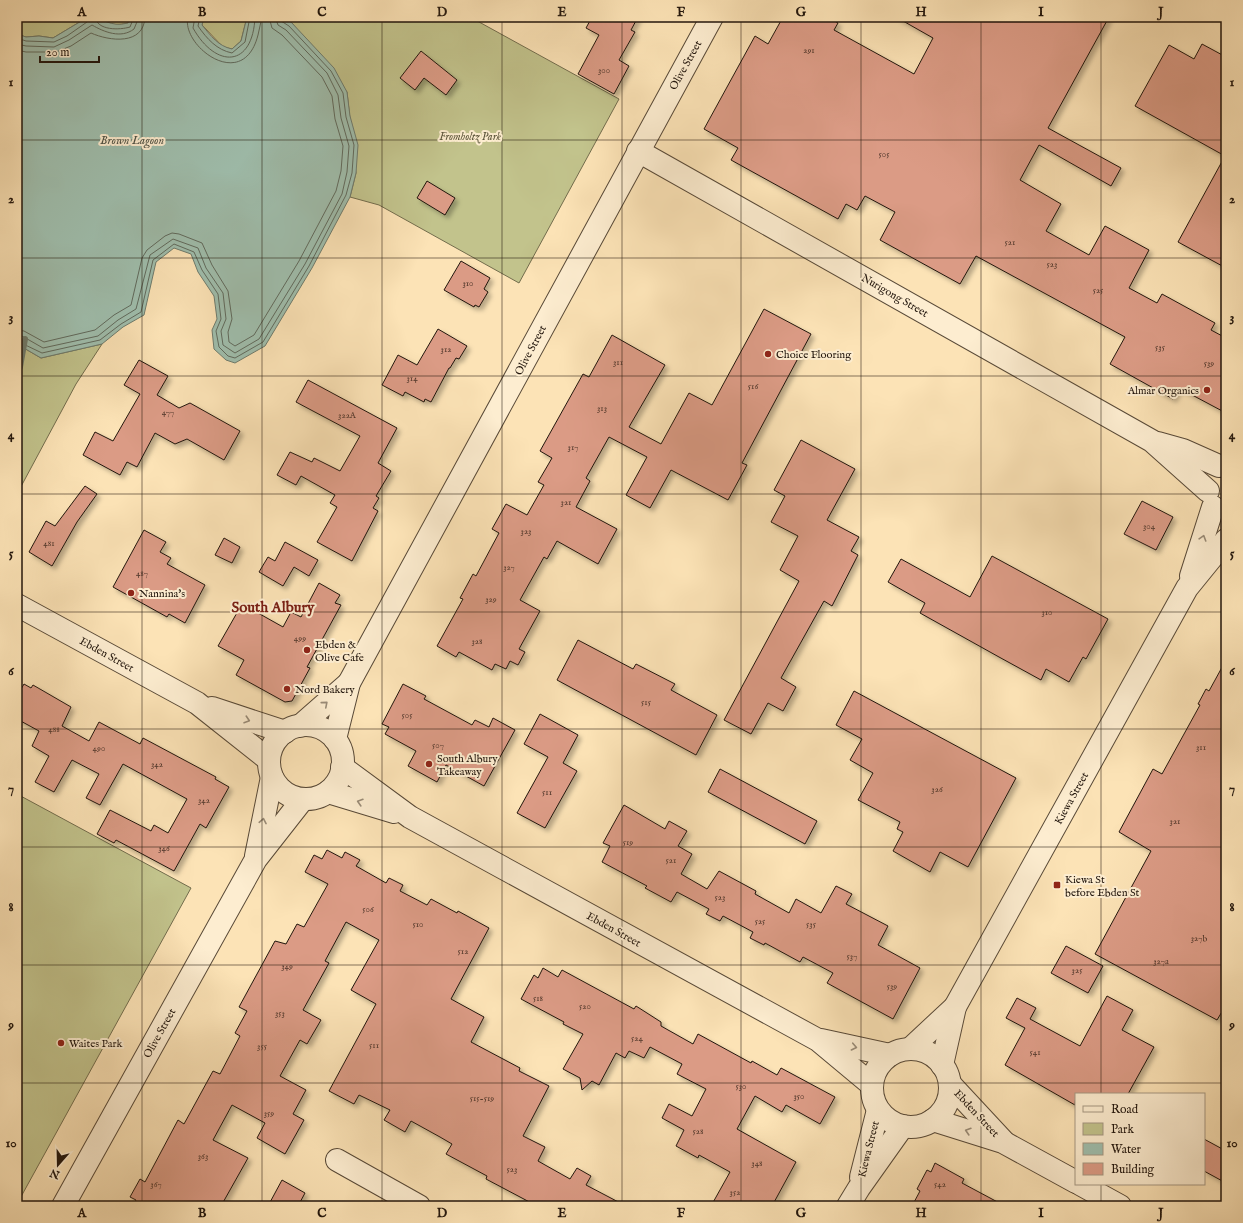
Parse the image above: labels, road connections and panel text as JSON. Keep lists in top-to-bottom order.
{
  "streets": {
    "street": [
      "Olive Street",
      "Nurigong Street",
      "Ebden Street",
      "Kiewa Street"
    ]
  },
  "crossings": [
    ["Olive Street", "Nurigong Street"],
    ["Olive Street", "Ebden Street"],
    ["Nurigong Street", "Kiewa Street"],
    ["Ebden Street", "Kiewa Street"]
  ],
  "districts": ["South Albury"],
  "water": ["Brown Lagoon"],
  "parks": ["Fromholtz Park"],
  "places": {
    "other": [
      "Choice Flooring",
      "Almar Organics",
      "Nannina's",
      "Ebden & Olive Cafe",
      "Nord Bakery",
      "South Albury Takeaway",
      "Waites Park"
    ],
    "transit": ["Kiewa St before Ebden St"]
  },
  "house_numbers": [
    "291",
    "300",
    "505",
    "521",
    "523",
    "310",
    "525",
    "535",
    "312",
    "311",
    "539",
    "314",
    "516",
    "313",
    "477",
    "322A",
    "317",
    "321",
    "304",
    "323",
    "481",
    "327",
    "487",
    "329",
    "310",
    "499",
    "328",
    "515",
    "505",
    "488",
    "507",
    "311",
    "490",
    "342",
    "326",
    "511",
    "342",
    "321",
    "519",
    "346",
    "521",
    "523",
    "506",
    "525",
    "510",
    "535",
    "327b",
    "512",
    "537",
    "327a",
    "349",
    "325",
    "539",
    "518",
    "520",
    "353",
    "524",
    "511",
    "355",
    "541",
    "530",
    "350",
    "515-519",
    "359",
    "528",
    "363",
    "348",
    "523",
    "367",
    "542",
    "352"
  ],
  "legend": [
    "Road",
    "Park",
    "Water",
    "Building"
  ],
  "scale_bar": "20 m",
  "north": "bottom",
  "grid": {
    "columns": [
      "A",
      "B",
      "C",
      "D",
      "E",
      "F",
      "G",
      "H",
      "I",
      "J"
    ],
    "rows": [
      "1",
      "2",
      "3",
      "4",
      "5",
      "6",
      "7",
      "8",
      "9",
      "10"
    ]
  }
}
